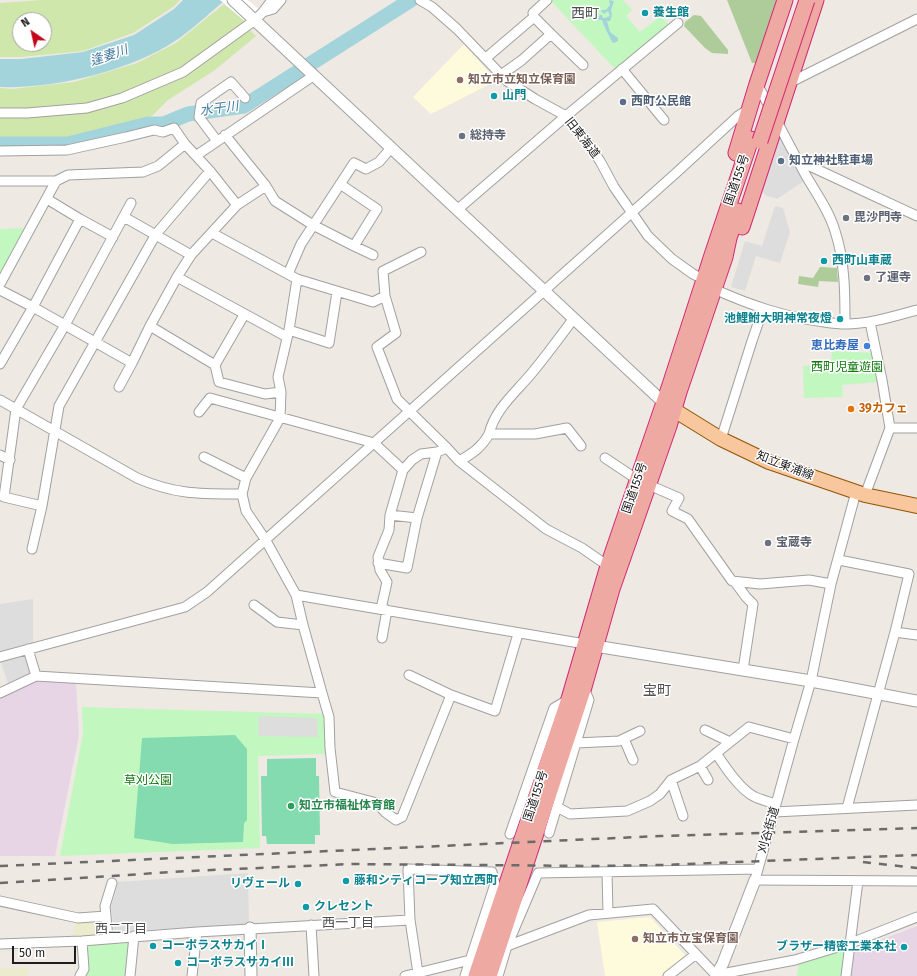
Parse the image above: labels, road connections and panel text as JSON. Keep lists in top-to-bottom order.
{
  "streets": {
    "highway": ["国道155号"],
    "main road": ["知立東浦線"],
    "street": ["旧東海道", "刈谷街道"]
  },
  "crossings": [
    ["旧東海道", "国道155号"],
    ["国道155号", "知立東浦線"],
    ["知立東浦線", "刈谷街道"]
  ],
  "districts": [
    "西町",
    "宝町",
    "西一丁目",
    "西二丁目"
  ],
  "water": ["逢妻川", "水干川"],
  "parks": ["西町児童遊園", "草刈公園"],
  "places": [
    "養生館",
    "知立市立知立保育園",
    "山門",
    "西町公民館",
    "総持寺",
    "知立神社駐車場",
    "毘沙門寺",
    "西町山車蔵",
    "了運寺",
    "池鯉鮒大明神常夜燈",
    "恵比寿屋",
    "39カフェ",
    "宝蔵寺",
    "知立市福祉体育館",
    "藤和シティコープ知立西町",
    "リヴェール",
    "クレセント",
    "知立市立宝保育園",
    "コーポラスサカイⅠ",
    "ブラザー精密工業本社",
    "コーポラスサカイⅢ"
  ],
  "scale_bar": "50 m",
  "north": "top left"
}
